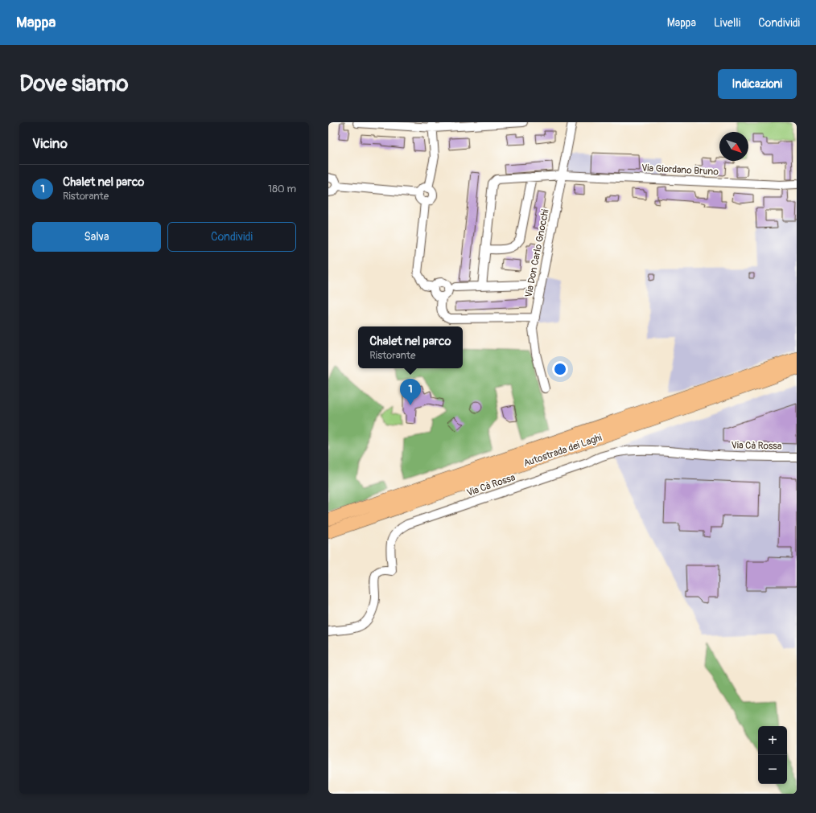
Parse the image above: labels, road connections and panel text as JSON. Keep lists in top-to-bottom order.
{
  "streets": {
    "highway": ["Autostrada dei Laghi"],
    "street": ["Via Giordano Bruno", "Via Don Carlo Gnocchi", "Via Cà Rossa"]
  },
  "crossings": [
    ["Via Giordano Bruno", "Via Don Carlo Gnocchi"]
  ],
  "north": "bottom right",
  "page": {
    "header": "Mappa",
    "nav": ["Mappa", "Livelli", "Condividi"],
    "buttons": [
      "Indicazioni",
      ["Salva", "Condividi"]
    ],
    "title": "Dove siamo",
    "heading": "Vicino",
    "list": [
      {
        "mark": "1",
        "name": "Chalet nel parco",
        "note": "Ristorante",
        "value": "180 m"
      }
    ],
    "popup": ["Chalet nel parco", "Ristorante"],
    "pins": "1",
    "map_buttons": ["+", "−"]
  }
}
